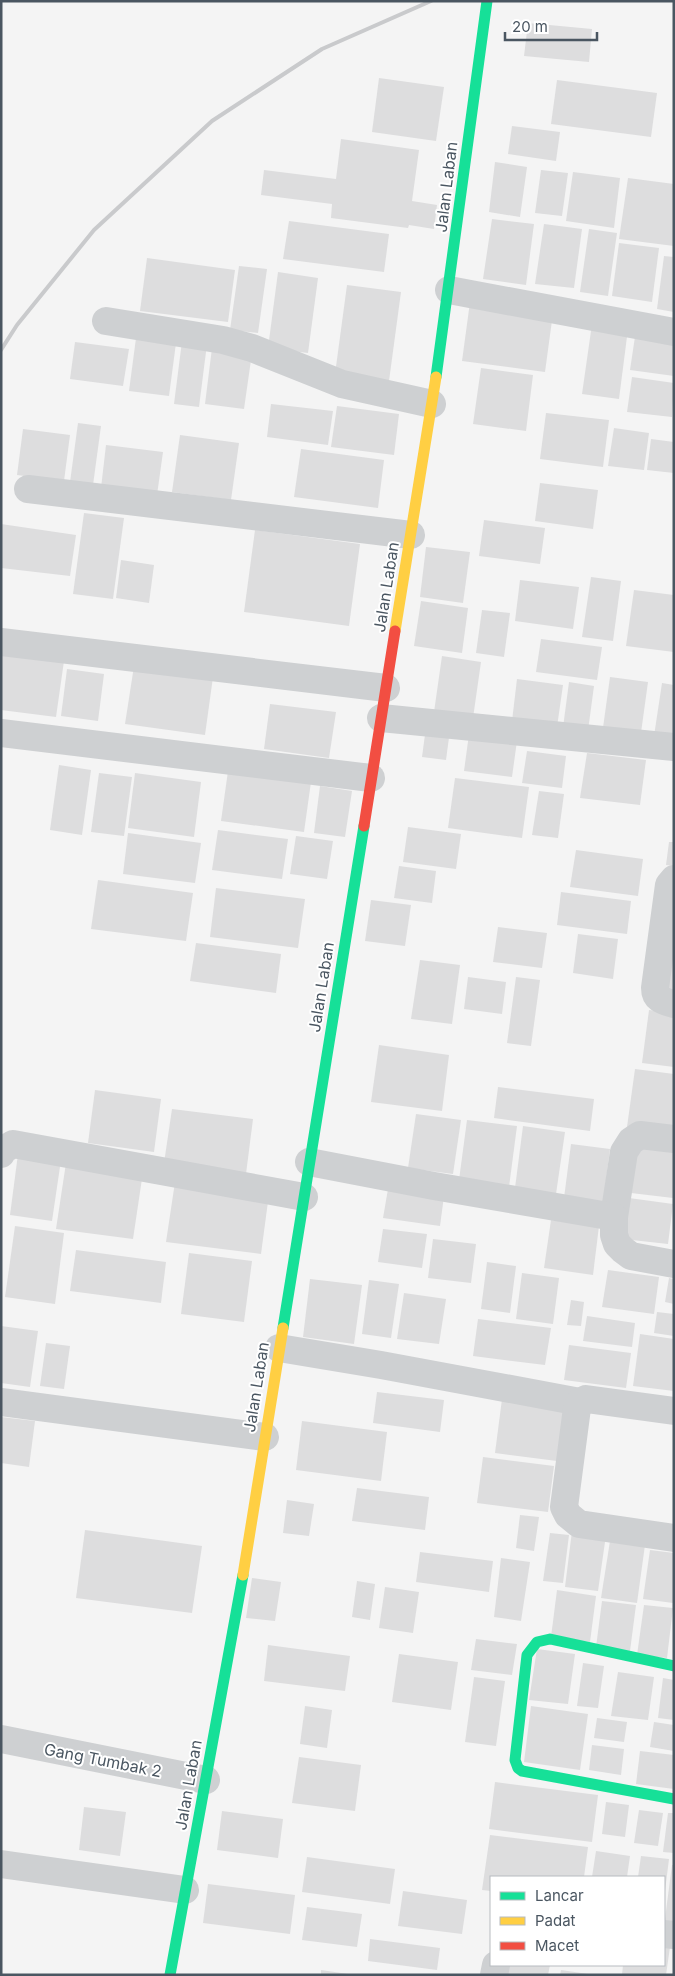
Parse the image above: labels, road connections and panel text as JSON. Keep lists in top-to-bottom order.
{
  "streets": {
    "street": ["Jalan Laban", "Gang Tumbak 2"]
  },
  "crossings": [
    ["Jalan Laban", "Gang Tumbak 2"]
  ],
  "legend": ["Lancar", "Padat", "Macet"],
  "scale_bar": "20 m"
}
